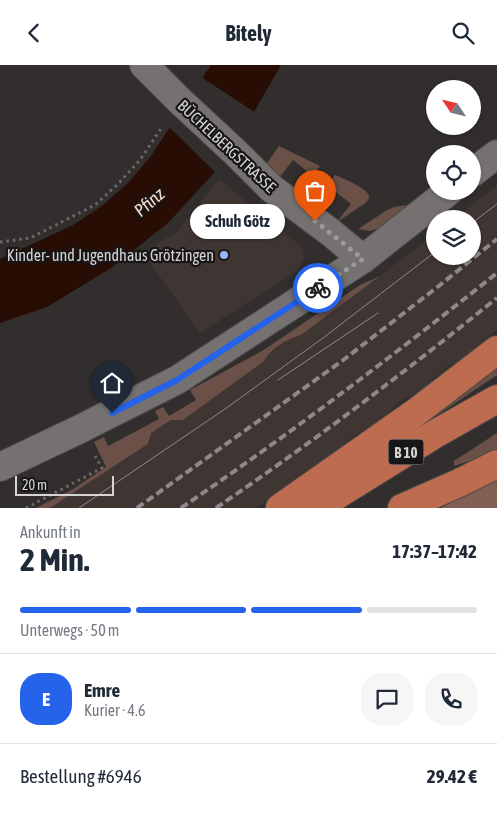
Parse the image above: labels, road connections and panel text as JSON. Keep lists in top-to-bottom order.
{
  "streets": {
    "highway": ["B 10"],
    "street": ["BÜCHELBERGSTRASSE"]
  },
  "water": ["Pfinz"],
  "places": ["Schuh Götz", "Kinder- und Jugendhaus Grötzingen"],
  "scale_bar": "20 m",
  "north": "top left",
  "page": {
    "header": "Bitely",
    "bubble": "Schuh Götz",
    "scale": "20 m",
    "heading": ["2 Min.", "Ankunft in", "17:37–17:42"],
    "panel": [
      "Emre",
      "Kurier · 4.6",
      "Bestellung #6946",
      "29.42 €"
    ],
    "bar": "Unterwegs · 50 m",
    "round": "E"
  }
}
